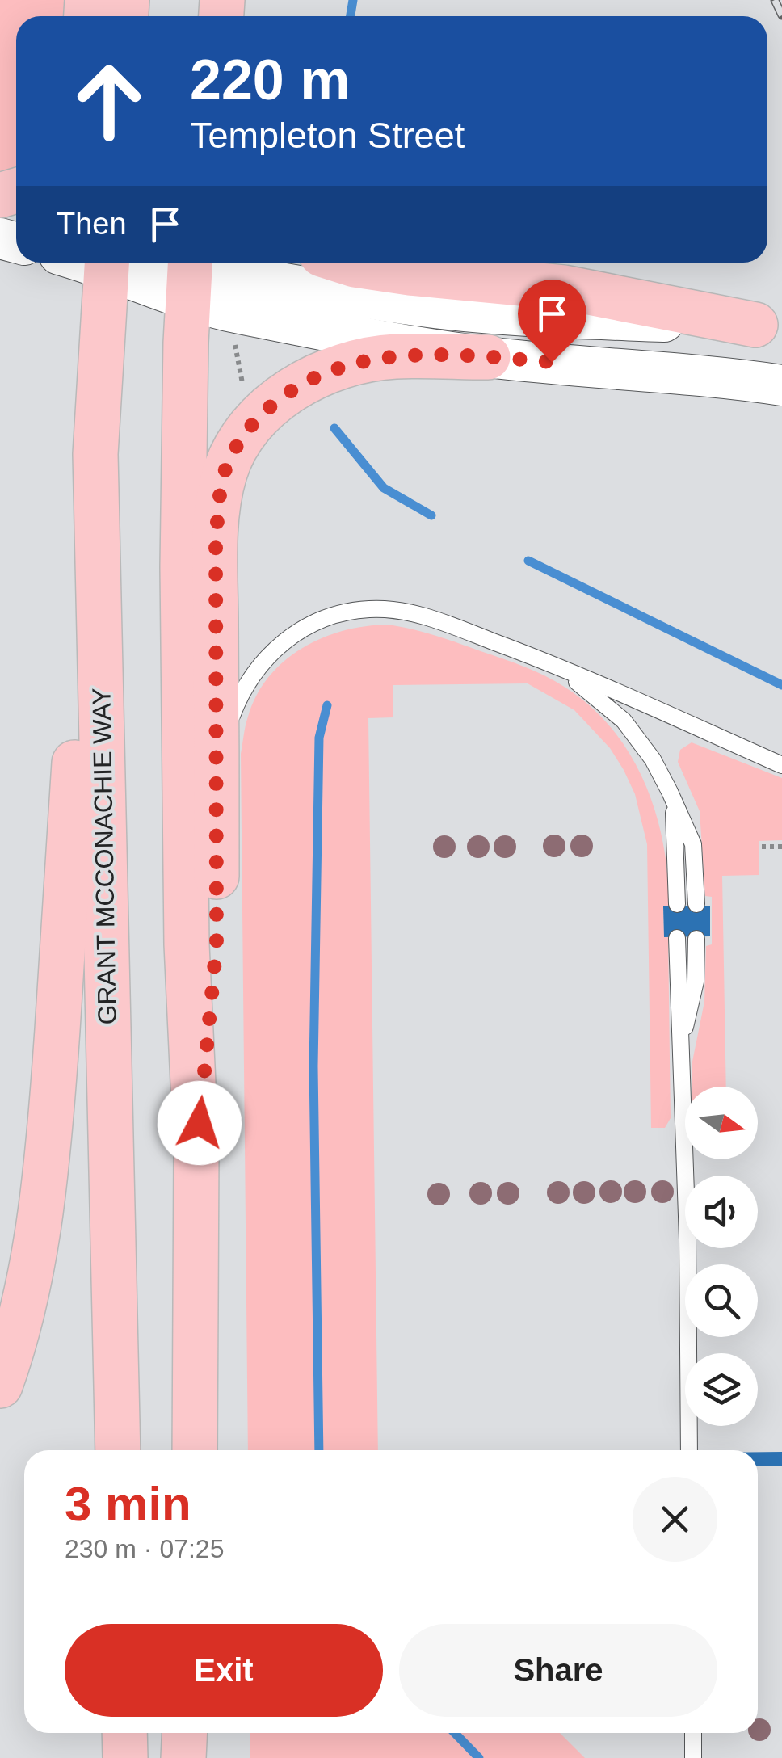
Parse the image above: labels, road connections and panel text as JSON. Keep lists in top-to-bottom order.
{
  "streets": {
    "main road": ["GRANT MCCONACHIE WAY"]
  },
  "north": "right",
  "page": {
    "turn": ["220 m", "Templeton Street"],
    "then": "Then",
    "heading": ["3 min", "230 m · 07:25"],
    "buttons": ["Exit", "Share"]
  }
}
